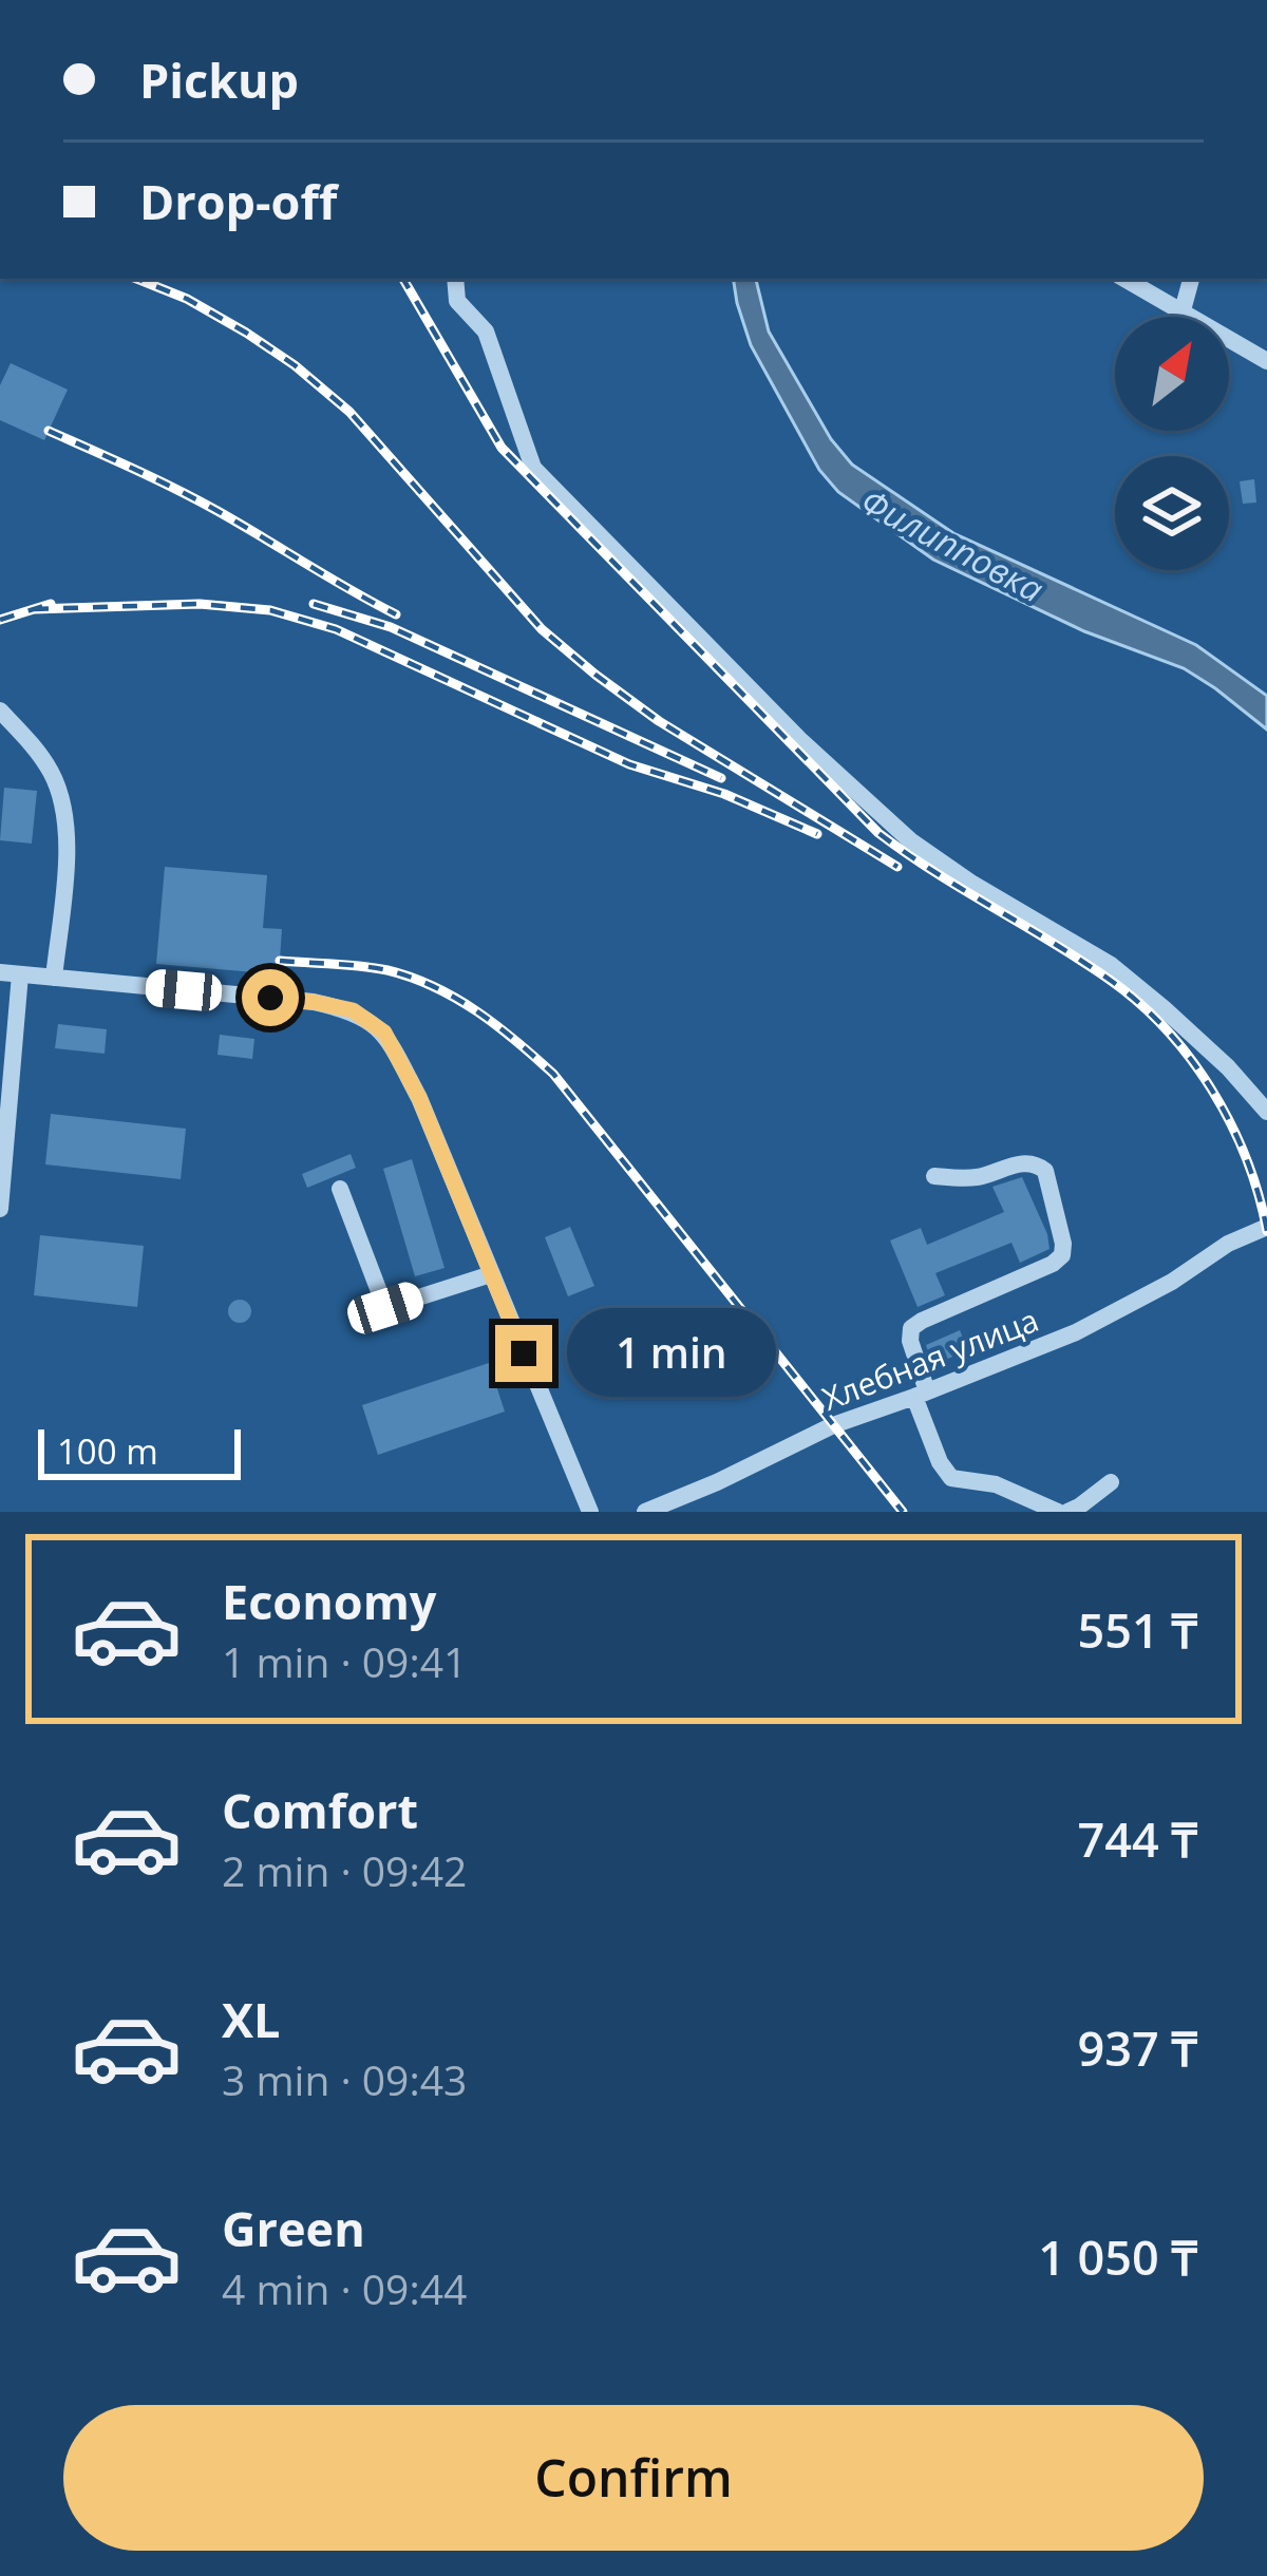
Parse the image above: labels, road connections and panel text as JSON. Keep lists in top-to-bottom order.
{
  "streets": {
    "street": ["Хлебная улица"]
  },
  "water": ["Филипповка"],
  "scale_bar": "100 m",
  "north": "top right",
  "page": {
    "banner": ["Pickup", "Drop-off"],
    "bubble": "1 min",
    "scale": "100 m",
    "list": [
      {
        "name": "Economy",
        "note": "1 min · 09:41",
        "value": "551 ₸"
      },
      {
        "name": "Comfort",
        "note": "2 min · 09:42",
        "value": "744 ₸"
      },
      {
        "name": "XL",
        "note": "3 min · 09:43",
        "value": "937 ₸"
      },
      {
        "name": "Green",
        "note": "4 min · 09:44",
        "value": "1 050 ₸"
      }
    ],
    "buttons": "Confirm"
  }
}
